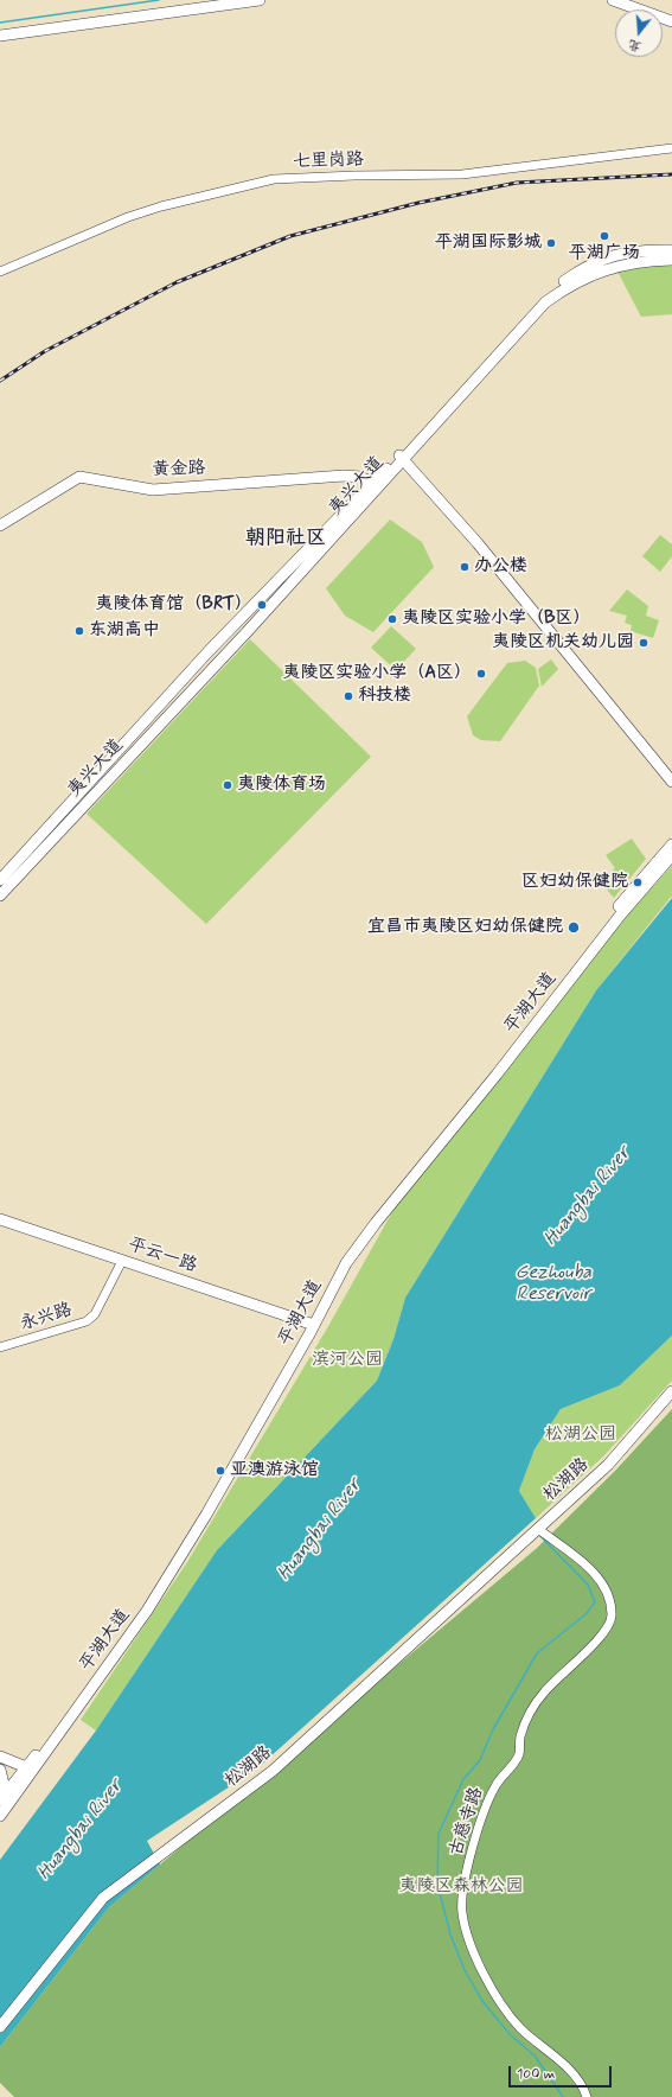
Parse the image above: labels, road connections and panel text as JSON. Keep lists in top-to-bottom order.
{
  "streets": {
    "main road": [
      "黄金路",
      "夷兴大道",
      "平湖大道",
      "平云一路",
      "松湖路"
    ],
    "street": ["七里岗路", "永兴路", "古慈寺路"]
  },
  "crossings": [
    ["黄金路", "夷兴大道"],
    ["平湖大道", "平云一路"],
    ["平云一路", "永兴路"],
    ["松湖路", "古慈寺路"]
  ],
  "districts": ["朝阳社区"],
  "water": ["Huangbai River", "Gezhouba Reservoir"],
  "parks": ["滨河公园", "松湖公园", "夷陵区森林公园"],
  "places": [
    "平湖广场",
    "平湖国际影城",
    "办公楼",
    "夷陵体育馆（BRT）",
    "夷陵区实验小学（B区）",
    "东湖高中",
    "夷陵区机关幼儿园",
    "夷陵区实验小学（A区）",
    "科技楼",
    "夷陵体育场",
    "区妇幼保健院",
    "宜昌市夷陵区妇幼保健院",
    "亚澳游泳馆"
  ],
  "scale_bar": "100 m",
  "north": "bottom"
}
